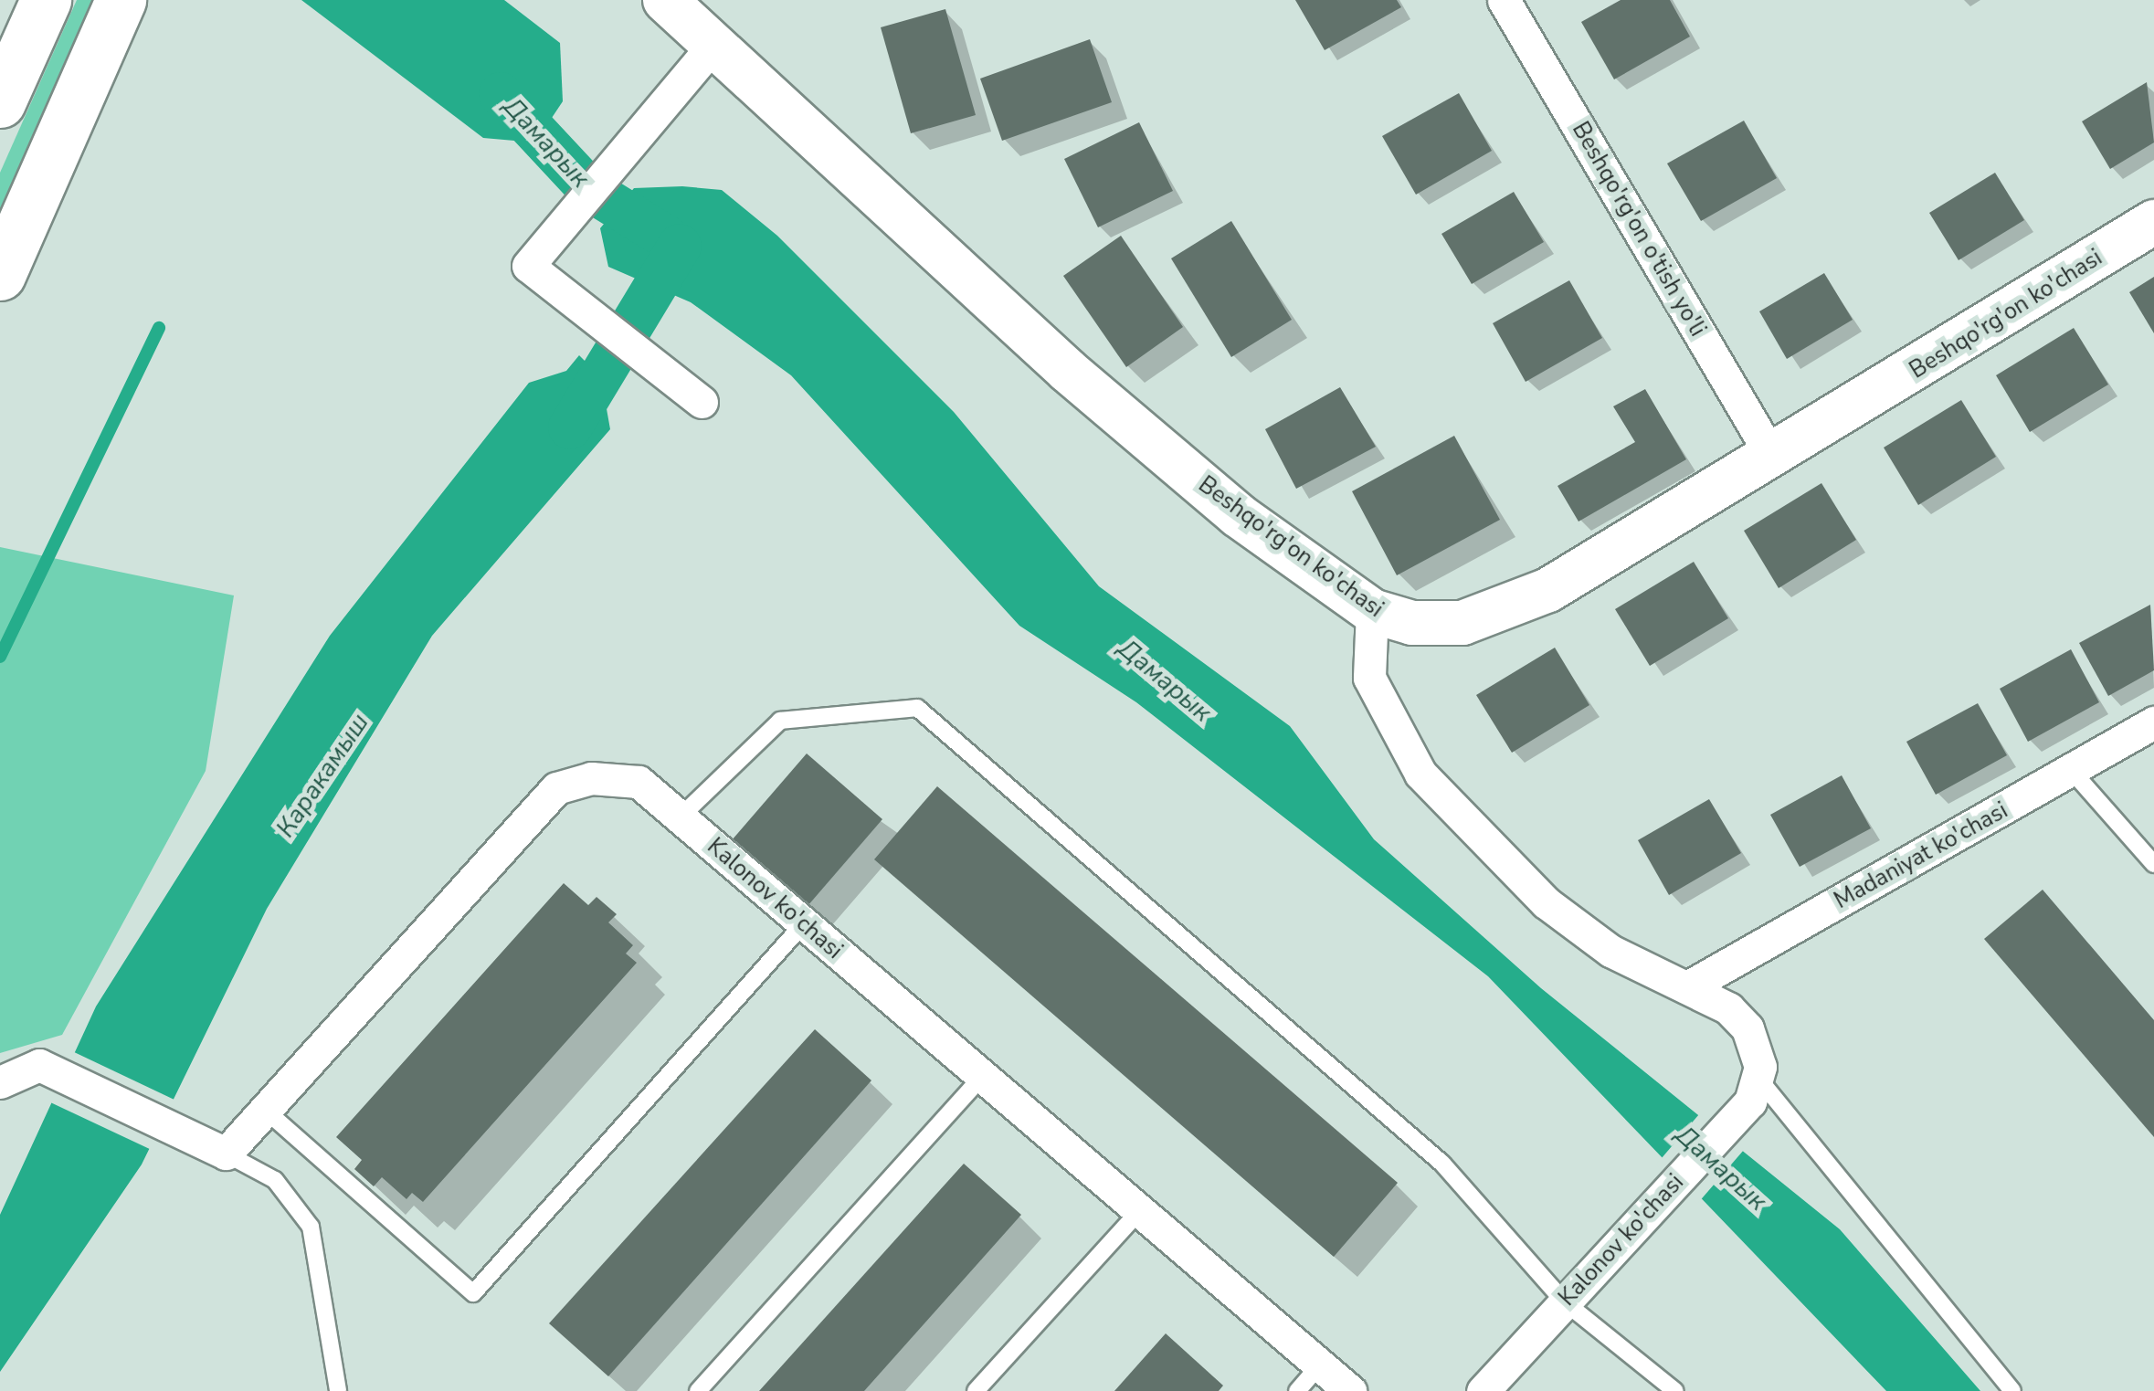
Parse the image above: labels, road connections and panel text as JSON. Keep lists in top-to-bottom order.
{
  "streets": {
    "main road": ["Beshqo'rg'on ko'chasi"],
    "street": ["Beshqo'rg'on o'tish yo'li", "Madaniyat ko'chasi", "Kalonov ko'chasi"]
  },
  "crossings": [
    ["Beshqo'rg'on o'tish yo'li", "Beshqo'rg'on ko'chasi"]
  ],
  "water": ["Дамарык", "Каракамыш"]
}
